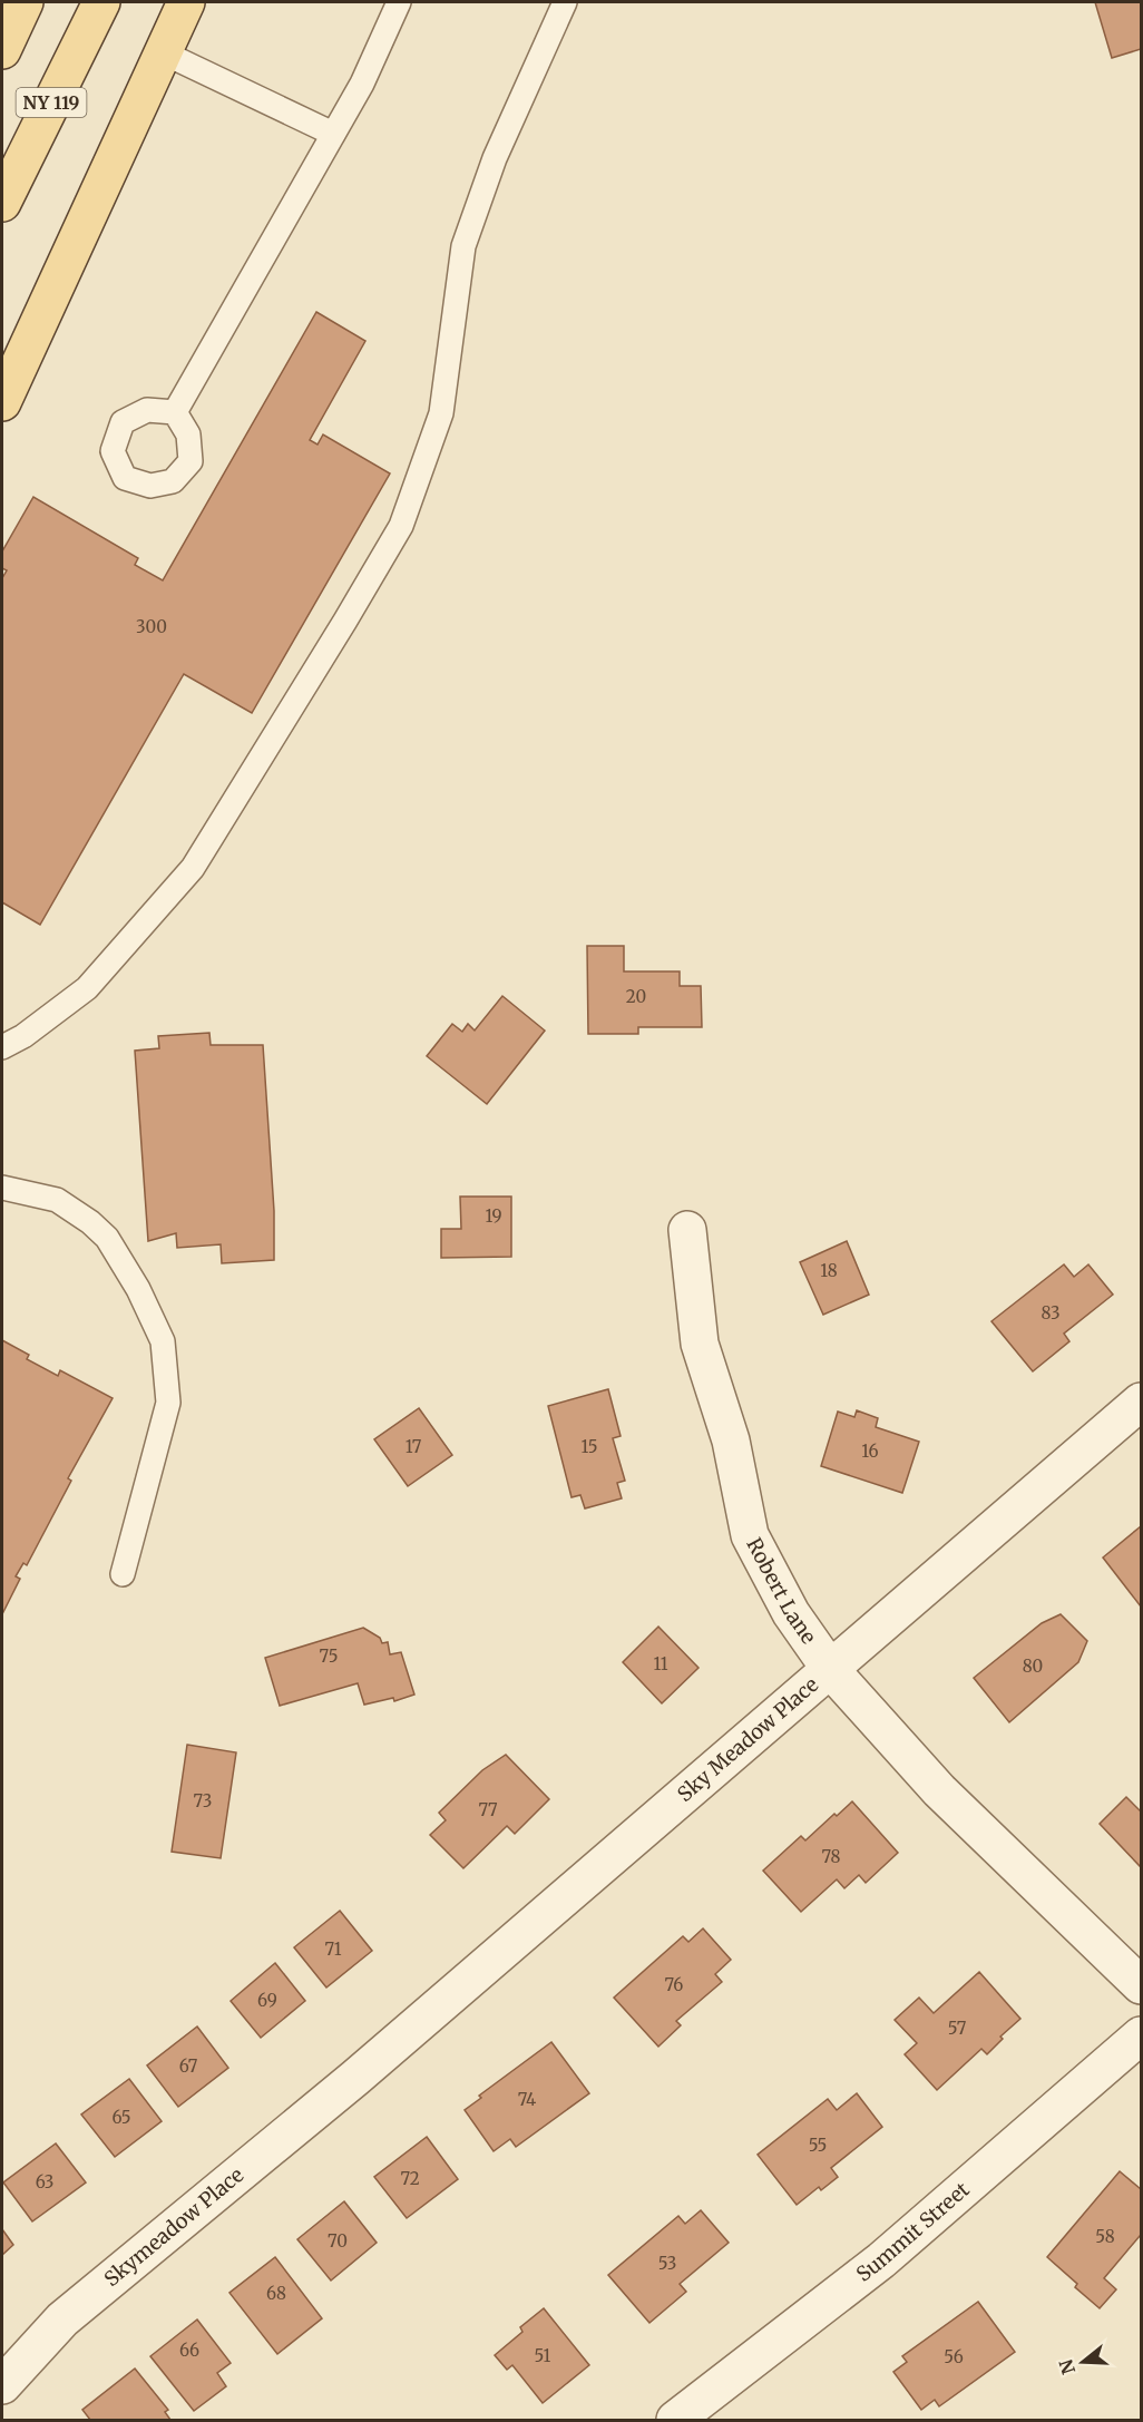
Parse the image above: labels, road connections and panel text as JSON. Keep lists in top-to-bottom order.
{
  "streets": {
    "main road": ["NY 119"],
    "street": [
      "Robert Lane",
      "Sky Meadow Place",
      "Skymeadow Place",
      "Summit Street"
    ]
  },
  "crossings": [
    ["Robert Lane", "Sky Meadow Place"],
    ["Sky Meadow Place", "Skymeadow Place"]
  ],
  "house_numbers": [
    "300",
    "20",
    "19",
    "18",
    "83",
    "17",
    "15",
    "16",
    "75",
    "11",
    "80",
    "73",
    "77",
    "78",
    "71",
    "76",
    "69",
    "57",
    "67",
    "74",
    "65",
    "55",
    "72",
    "63",
    "58",
    "70",
    "53",
    "68",
    "66",
    "51",
    "56"
  ],
  "north": "left"
}
